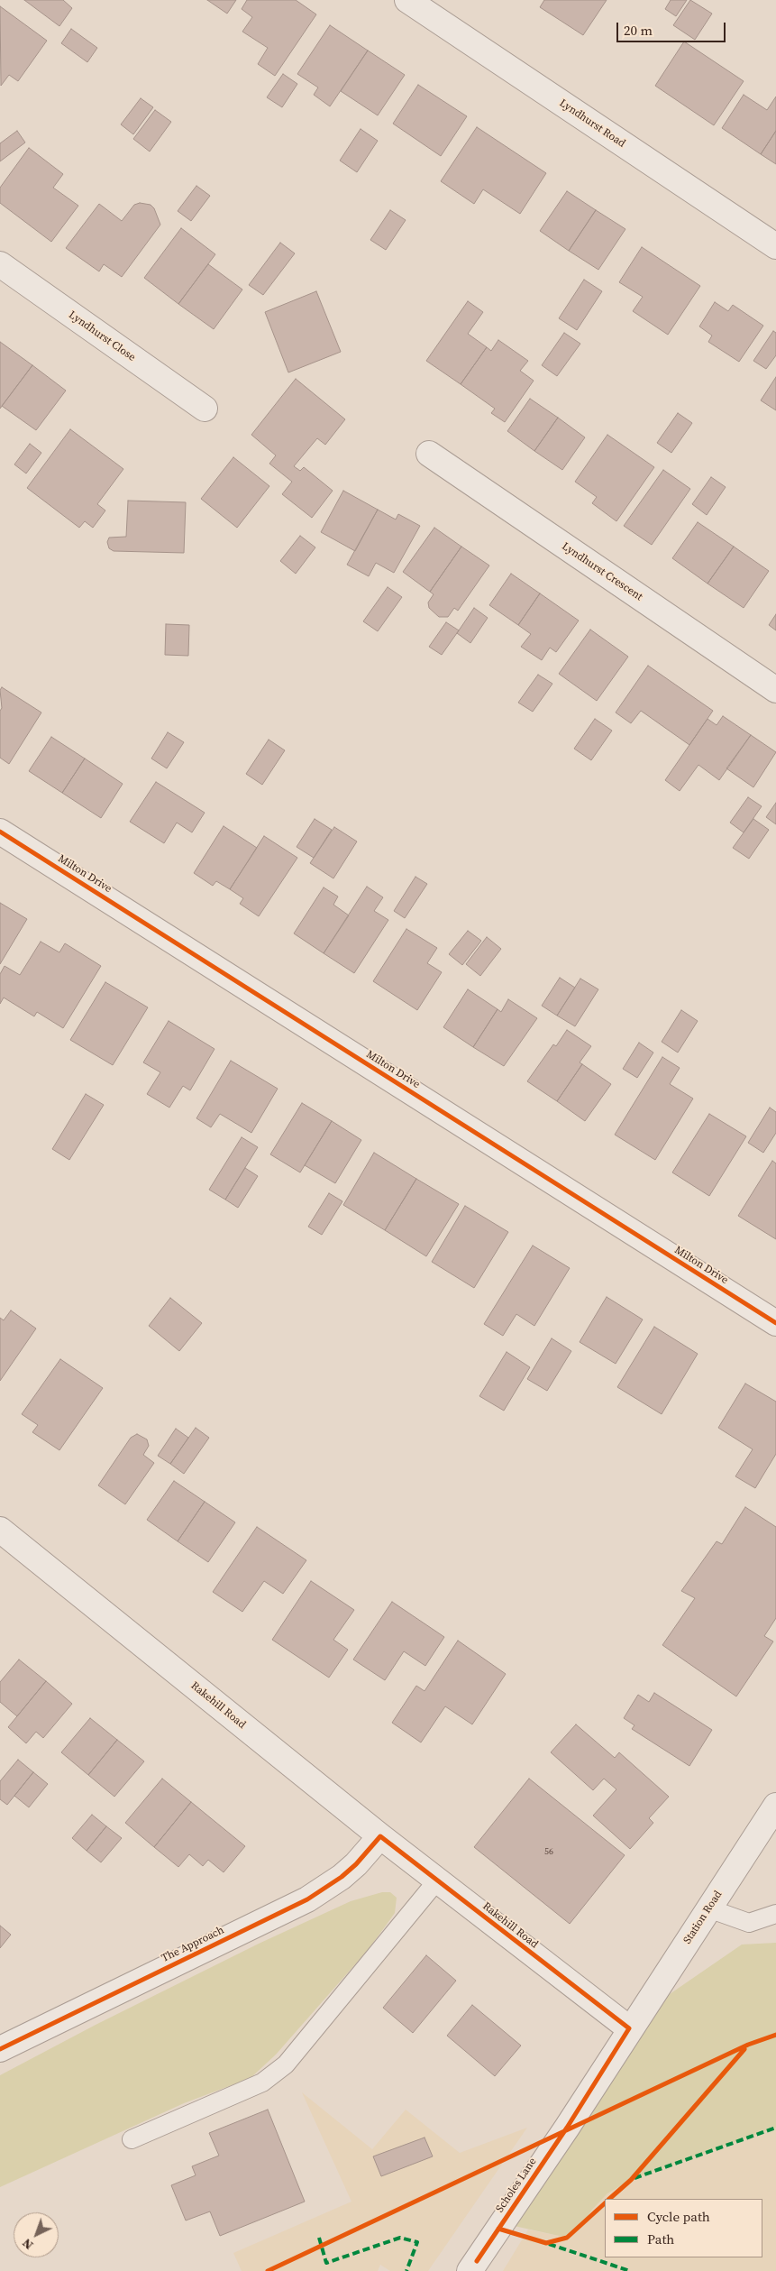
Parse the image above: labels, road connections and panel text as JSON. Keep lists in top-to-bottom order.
{
  "streets": {
    "street": [
      "Lyndhurst Road",
      "Lyndhurst Close",
      "Lyndhurst Crescent",
      "Milton Drive",
      "Rakehill Road",
      "Station Road",
      "The Approach",
      "Scholes Lane"
    ]
  },
  "crossings": [
    ["Rakehill Road", "Station Road"],
    ["Rakehill Road", "The Approach"],
    ["Rakehill Road", "Scholes Lane"],
    ["Station Road", "Scholes Lane"]
  ],
  "house_numbers": ["56"],
  "legend": ["Cycle path", "Path"],
  "scale_bar": "20 m",
  "north": "bottom left"
}
